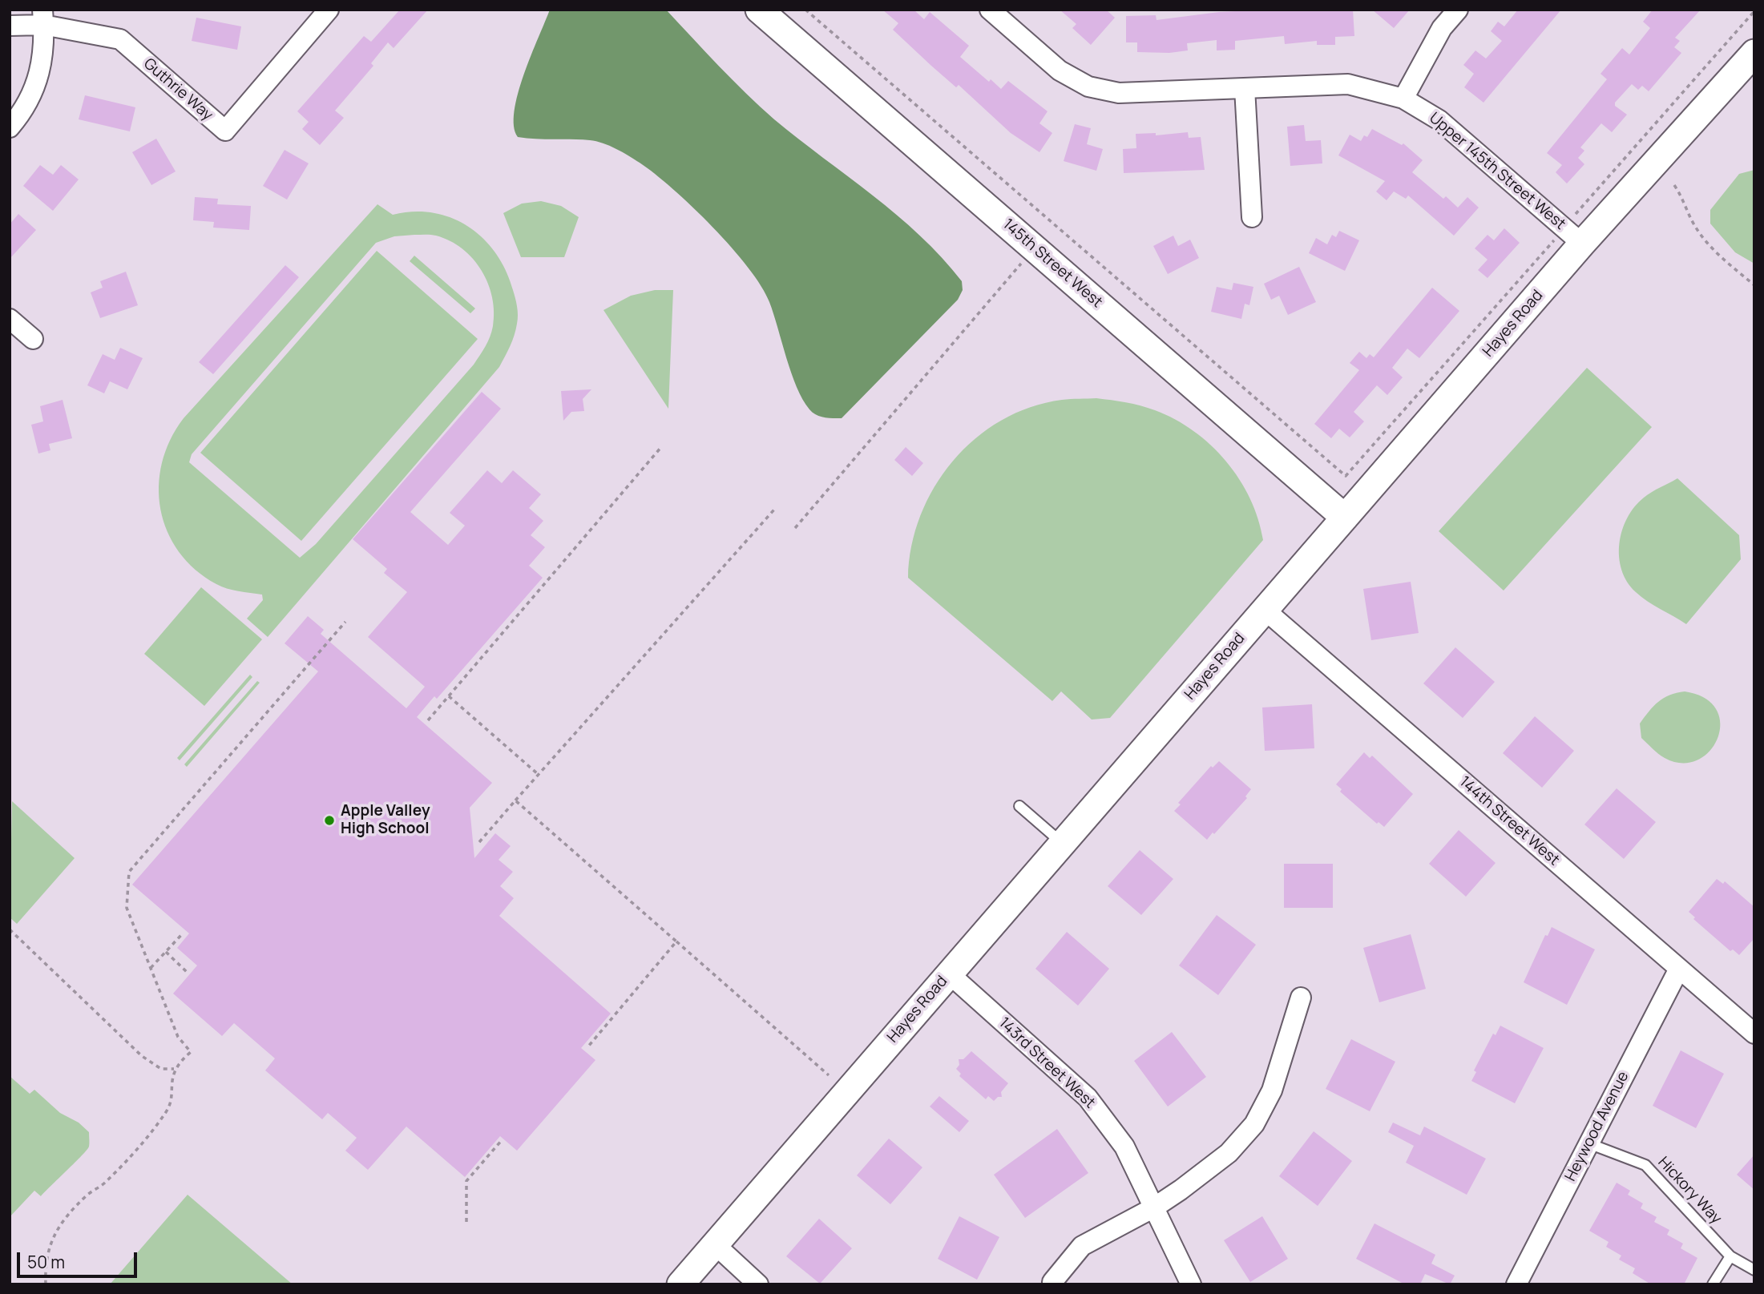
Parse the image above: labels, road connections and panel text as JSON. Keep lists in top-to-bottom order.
{
  "streets": {
    "street": [
      "Guthrie Way",
      "Upper 145th Street West",
      "145th Street West",
      "Hayes Road",
      "144th Street West",
      "143rd Street West",
      "Heywood Avenue"
    ],
    "lane": ["Hickory Way"]
  },
  "crossings": [
    ["Upper 145th Street West", "Hayes Road"],
    ["145th Street West", "Hayes Road"],
    ["Hayes Road", "144th Street West"],
    ["Hayes Road", "143rd Street West"],
    ["144th Street West", "Heywood Avenue"],
    ["Heywood Avenue", "Hickory Way"]
  ],
  "places": ["Apple Valley High School"],
  "scale_bar": "50 m"
}
